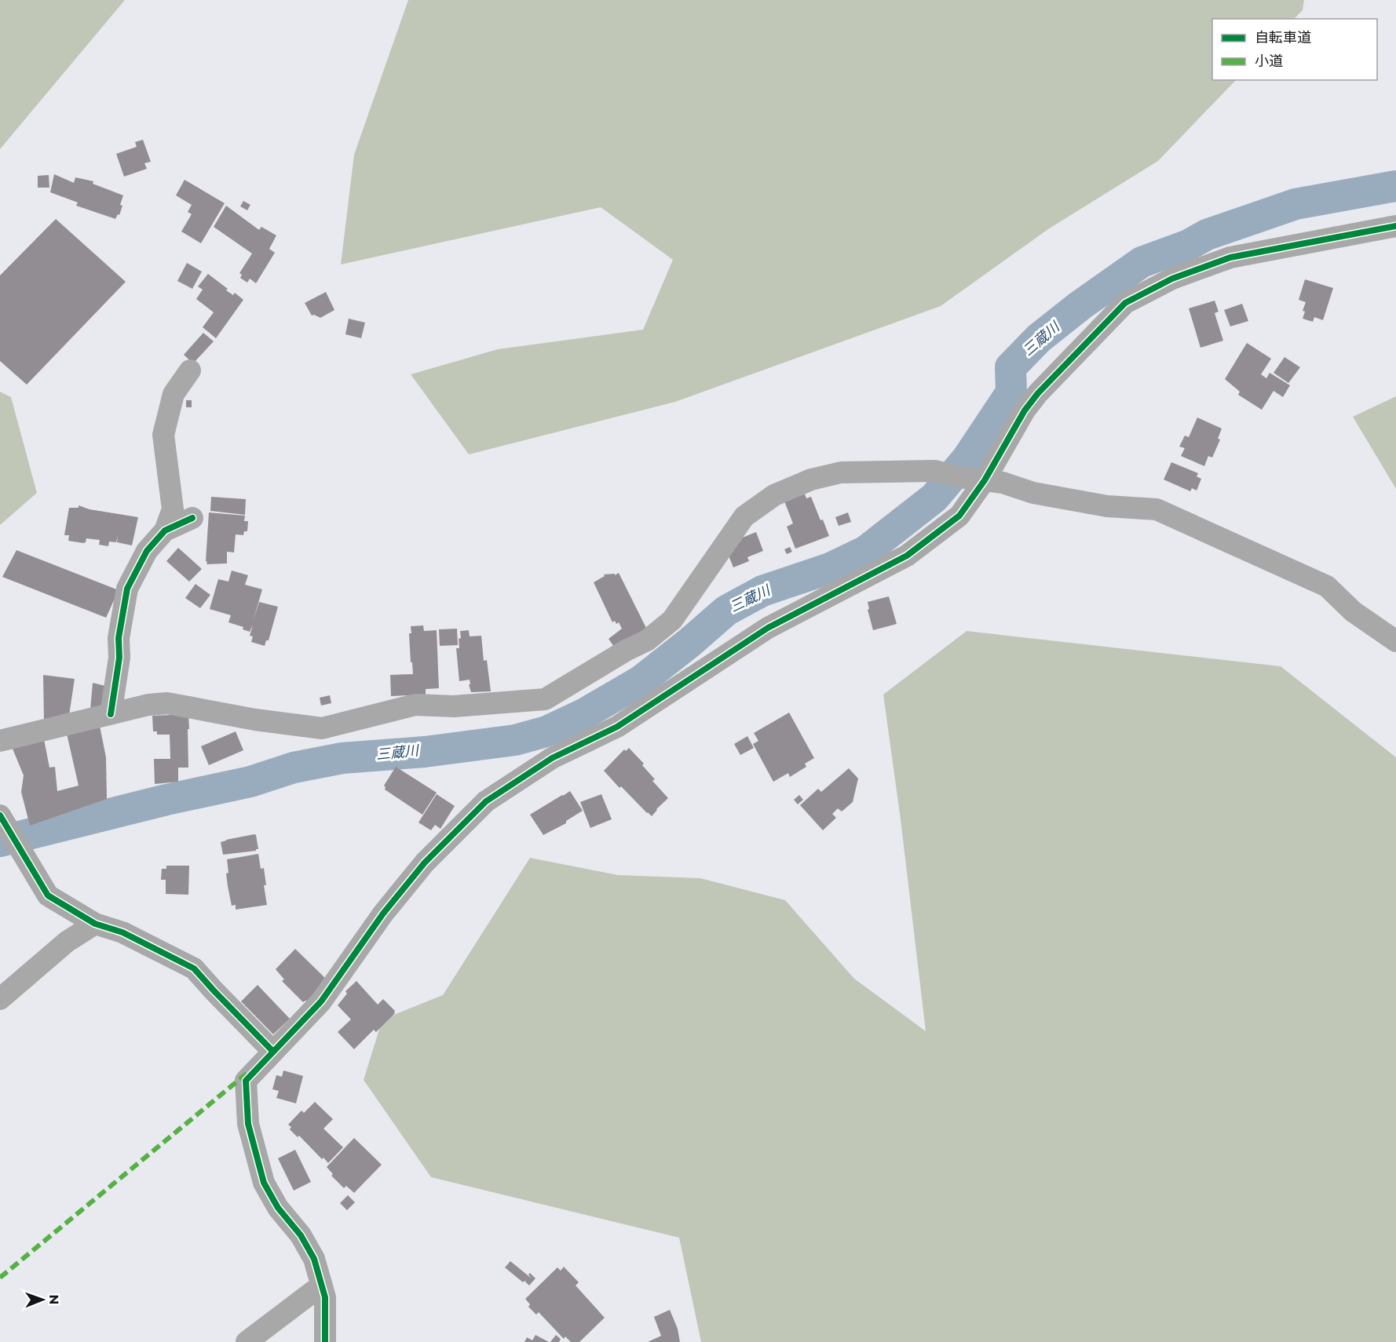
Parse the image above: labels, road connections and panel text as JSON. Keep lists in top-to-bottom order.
{
  "water": ["三蔵川"],
  "legend": ["自転車道", "小道"],
  "north": "right"
}
